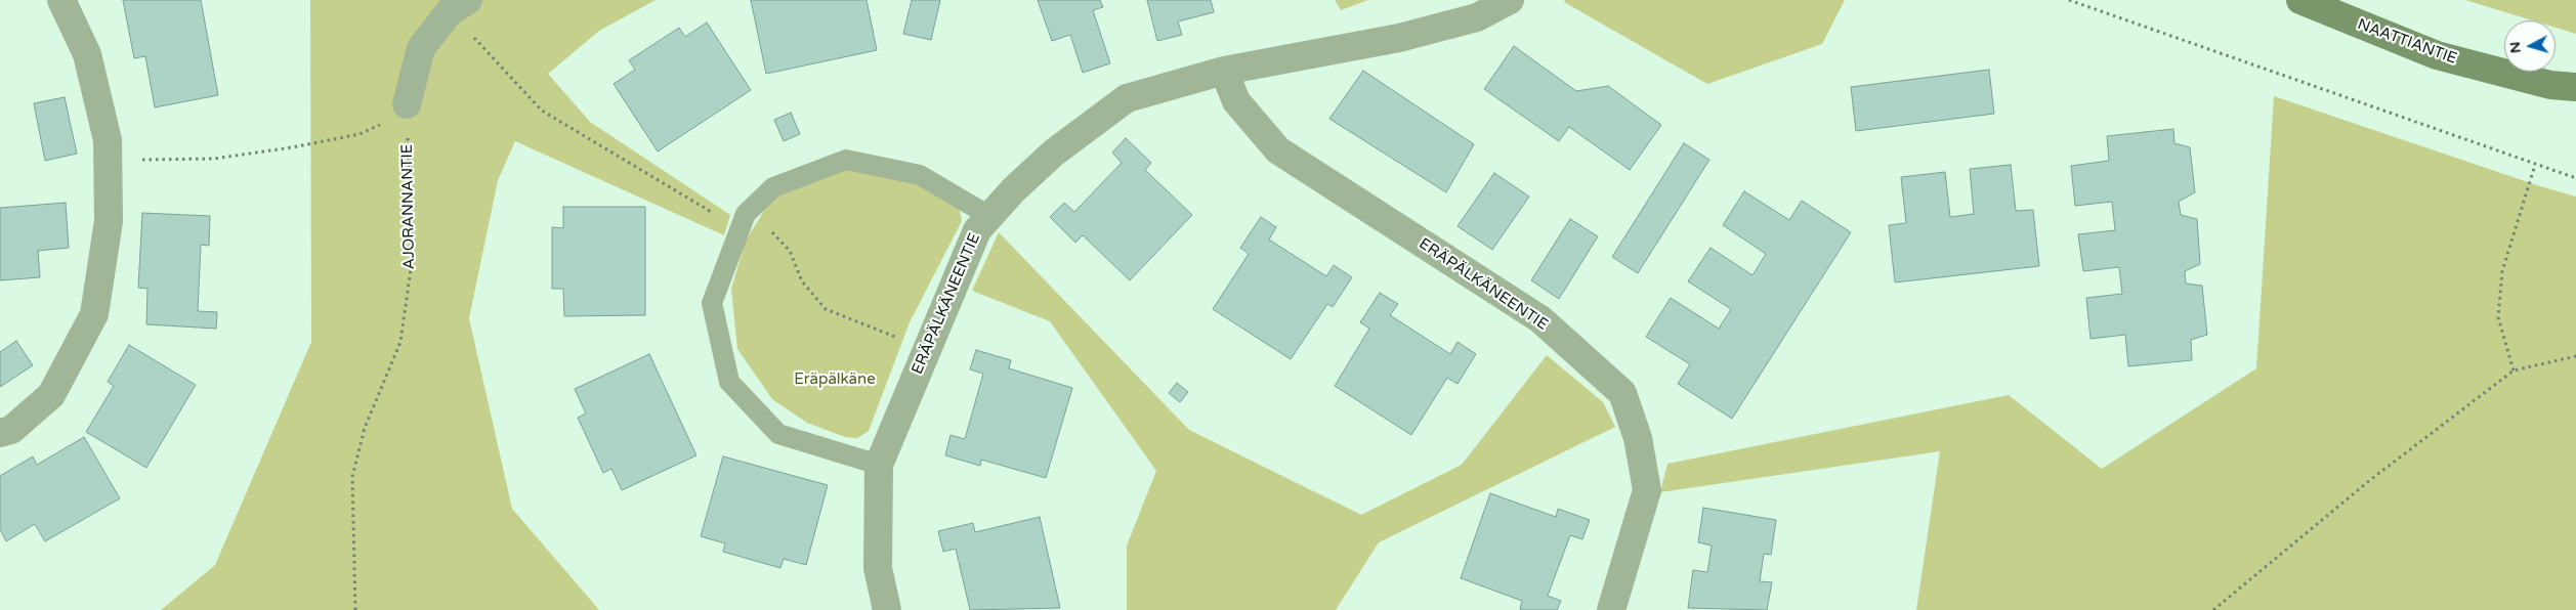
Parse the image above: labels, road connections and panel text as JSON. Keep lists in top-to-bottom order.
{
  "streets": {
    "street": ["NAATTIANTIE", "ERÄPÄLKÄNEENTIE"],
    "path": ["AJORANNANTIE"]
  },
  "parks": ["Eräpälkäne"],
  "north": "left"
}
